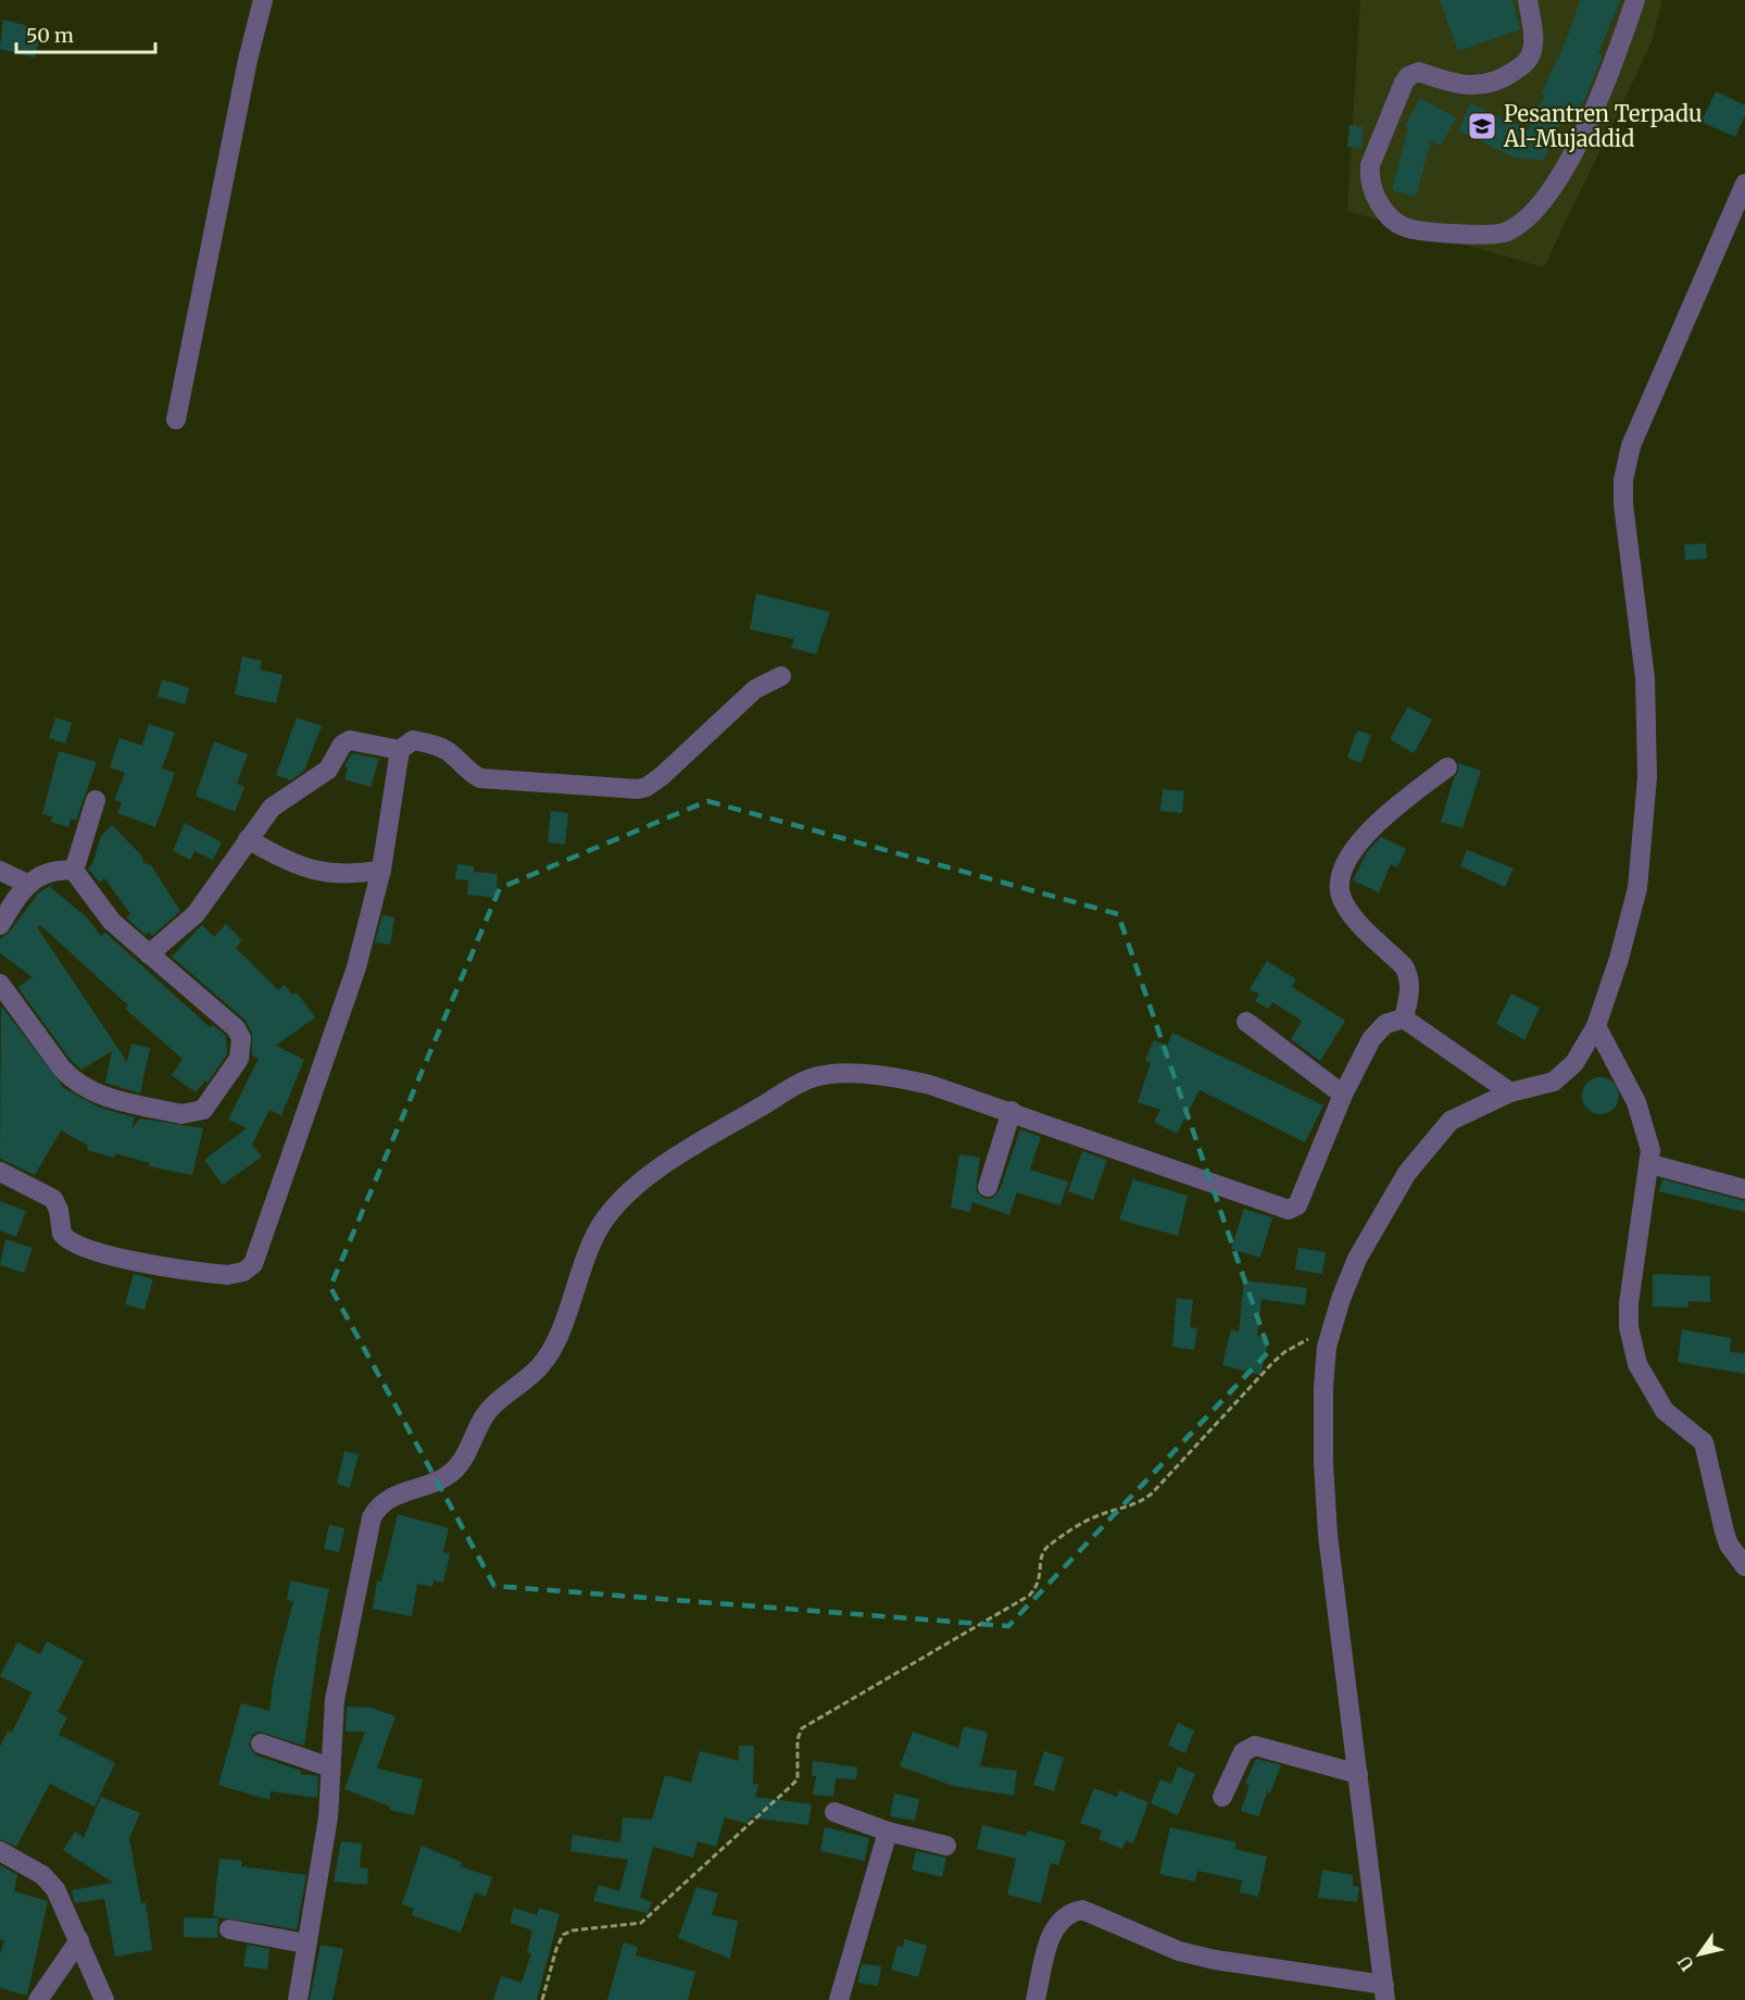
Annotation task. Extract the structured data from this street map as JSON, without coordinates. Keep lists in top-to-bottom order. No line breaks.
{"places":{"school or university":["Pesantren Terpadu Al-Mujaddid"]},"scale_bar":"50 m","north":"bottom left"}
